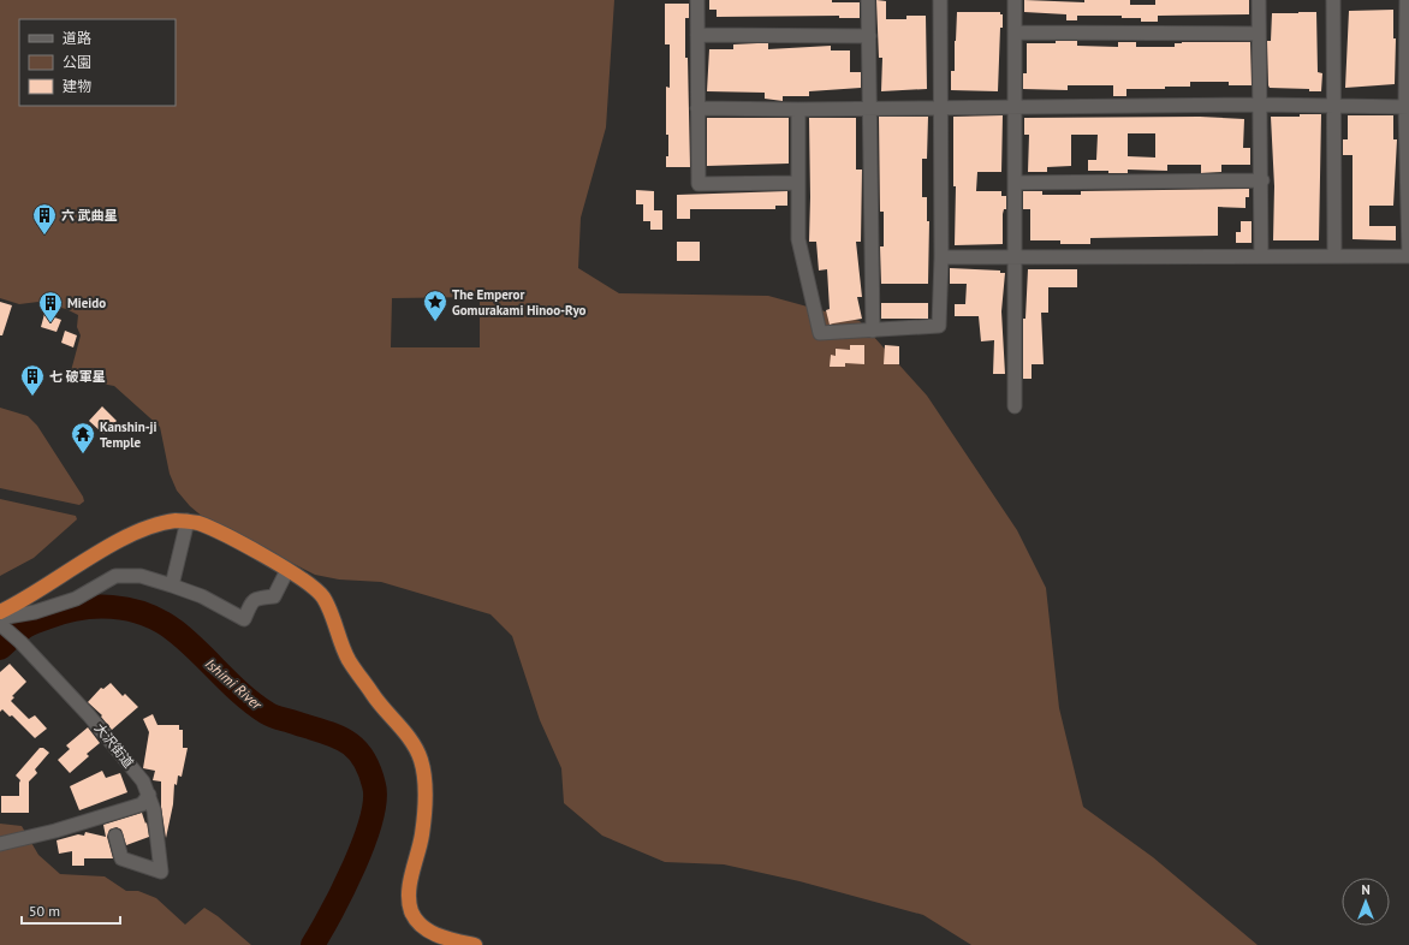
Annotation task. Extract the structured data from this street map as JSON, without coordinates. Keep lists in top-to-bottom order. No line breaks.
{"streets":{"street":["大沢街道"]},"water":["Ishimi River"],"places":{"building":["六 武曲星","Mieido","七 破軍星"],"place":["The Emperor Gomurakami Hinoo-Ryo"],"temple":["Kanshin-ji Temple"]},"legend":["道路","公園","建物"],"scale_bar":"50 m","north":"top"}
